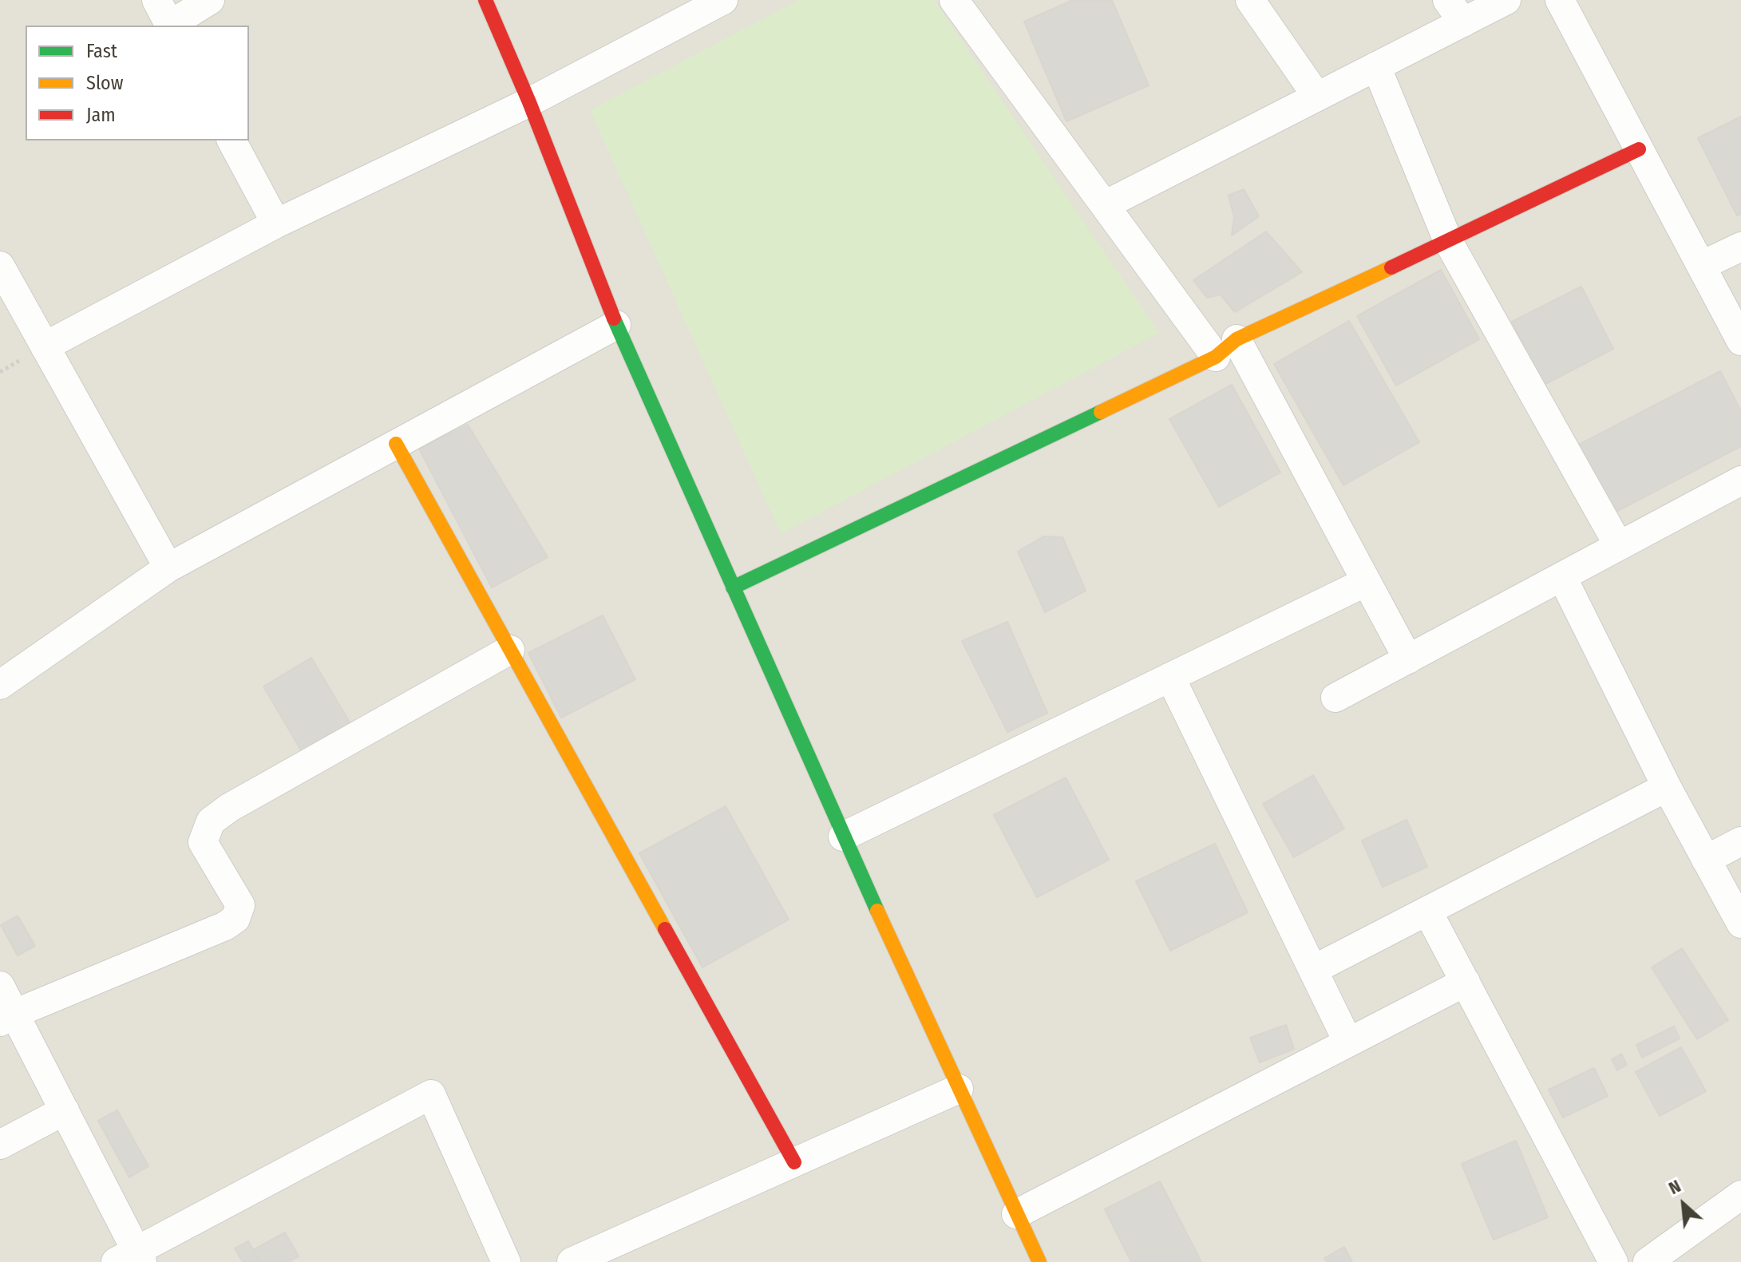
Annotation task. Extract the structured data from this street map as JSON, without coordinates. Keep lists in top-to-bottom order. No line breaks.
{"legend":["Fast","Slow","Jam"],"north":"top left"}
